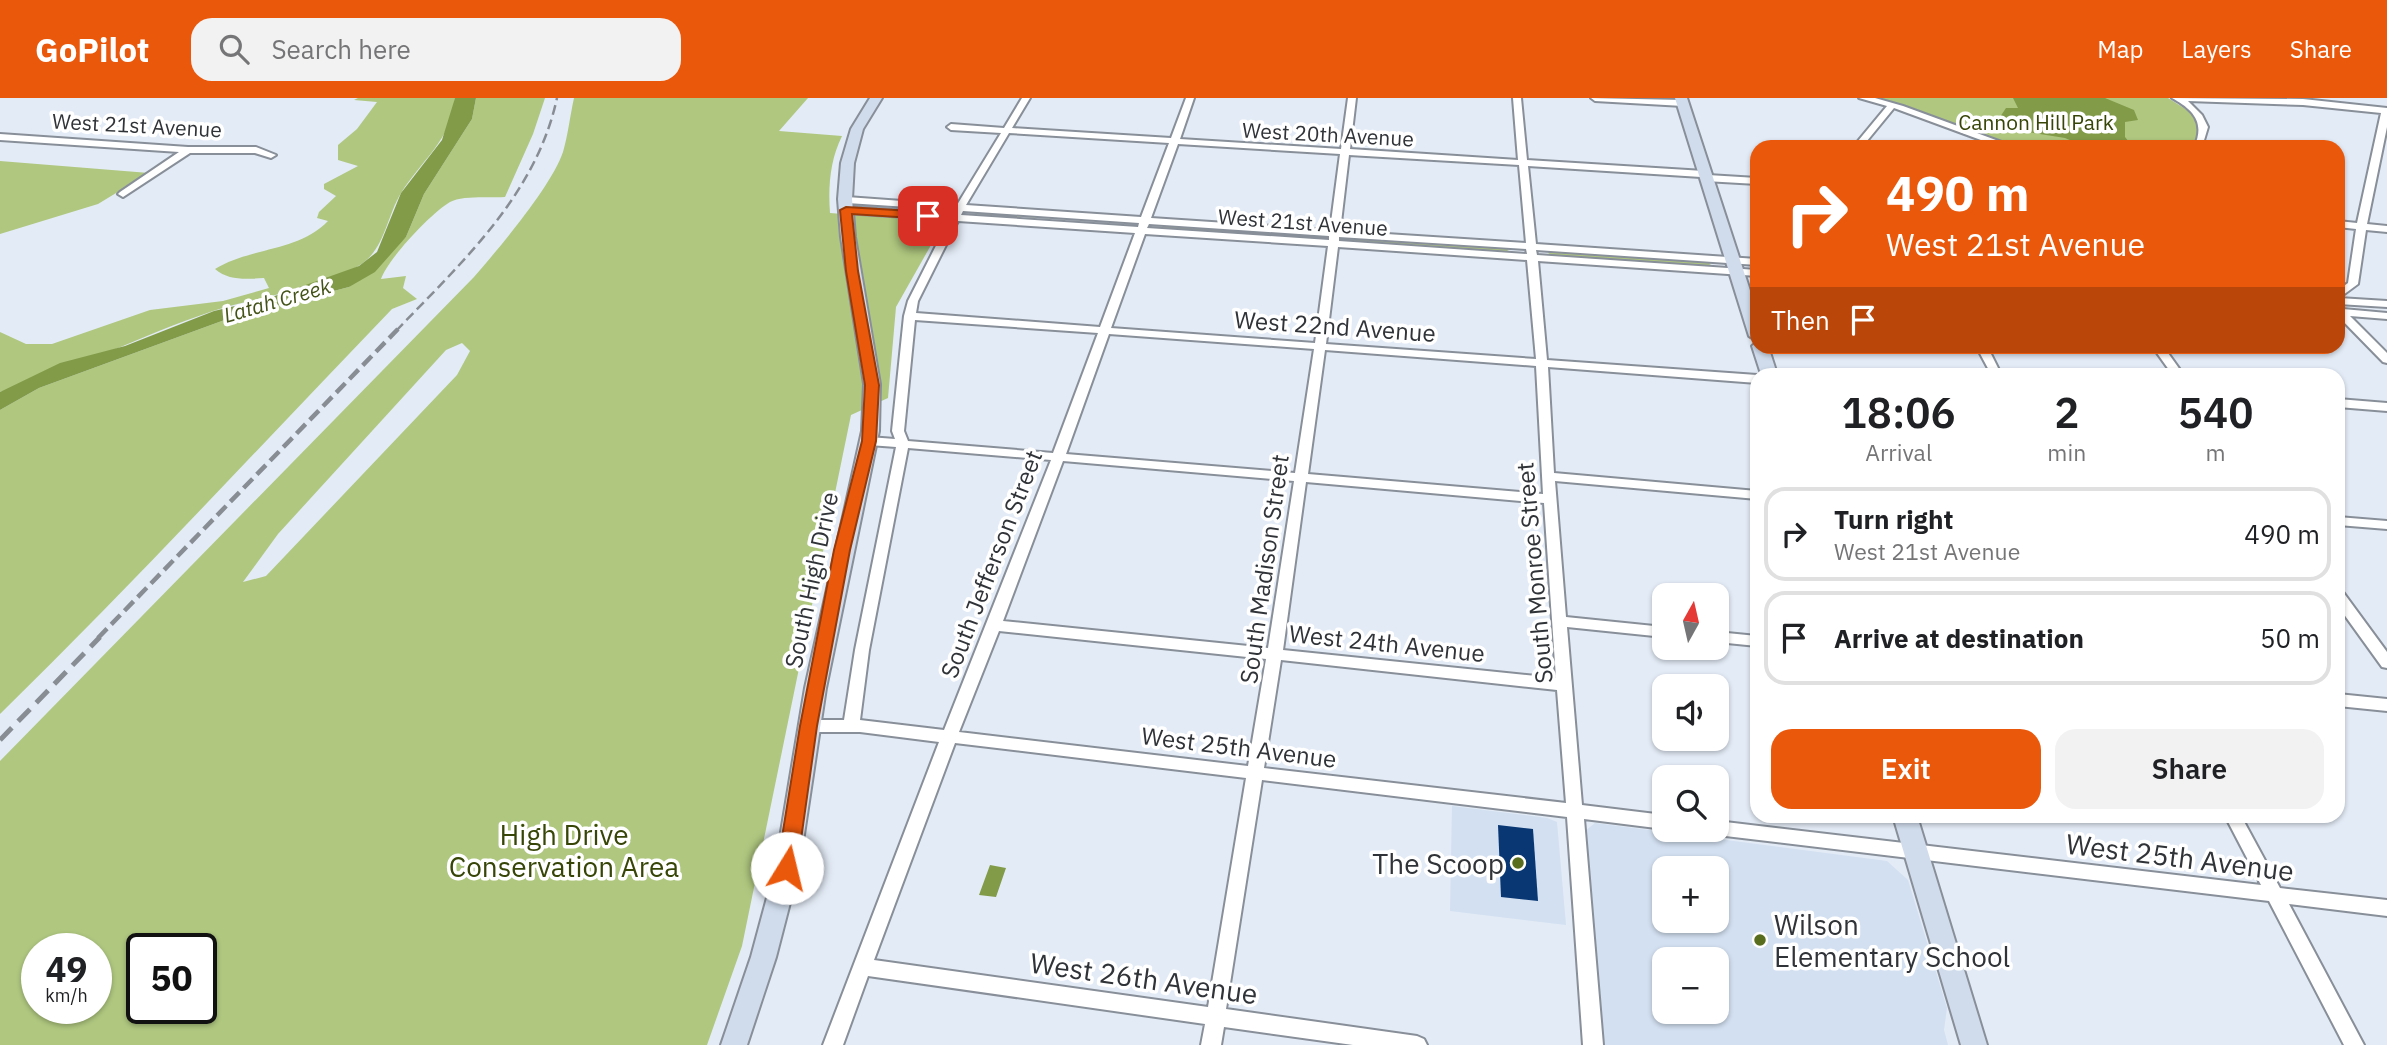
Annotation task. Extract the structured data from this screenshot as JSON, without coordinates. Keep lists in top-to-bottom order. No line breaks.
{"streets":{"main road":["South High Drive"],"street":["West 21st Avenue","West 20th Avenue","West 22nd Avenue","South Jefferson Street","South Madison Street","South Monroe Street","West 24th Avenue","West 25th Avenue","West 26th Avenue"]},"crossings":[["West 21st Avenue","South Jefferson Street"],["West 21st Avenue","South Madison Street"],["West 21st Avenue","South Monroe Street"],["West 21st Avenue","South High Drive"],["West 20th Avenue","South Jefferson Street"],["West 20th Avenue","South Madison Street"],["West 20th Avenue","South Monroe Street"],["West 22nd Avenue","South Jefferson Street"],["West 22nd Avenue","South Madison Street"],["West 22nd Avenue","South Monroe Street"],["South Jefferson Street","West 24th Avenue"],["South Jefferson Street","West 25th Avenue"],["South Jefferson Street","West 26th Avenue"],["South Madison Street","West 24th Avenue"],["South Madison Street","West 25th Avenue"],["South Madison Street","West 26th Avenue"],["South Monroe Street","West 24th Avenue"],["South Monroe Street","West 25th Avenue"],["South High Drive","West 25th Avenue"]],"water":["Latah Creek"],"parks":["Cannon Hill Park","High Drive Conservation Area"],"places":["The Scoop","Wilson Elementary School"],"north":"top","page":{"header":"GoPilot","search":"Search here","nav":["Map","Layers","Share"],"turn":["490 m","West 21st Avenue"],"then":"Then","eta":["18:06","Arrival","2","min","540","m"],"list":[{"name":"Turn right","note":"West 21st Avenue","value":"490 m"},{"name":"Arrive at destination","value":"50 m"}],"map_buttons":["+","−"],"buttons":["Exit","Share"],"speed":"49 km/h","limit":"50"}}
